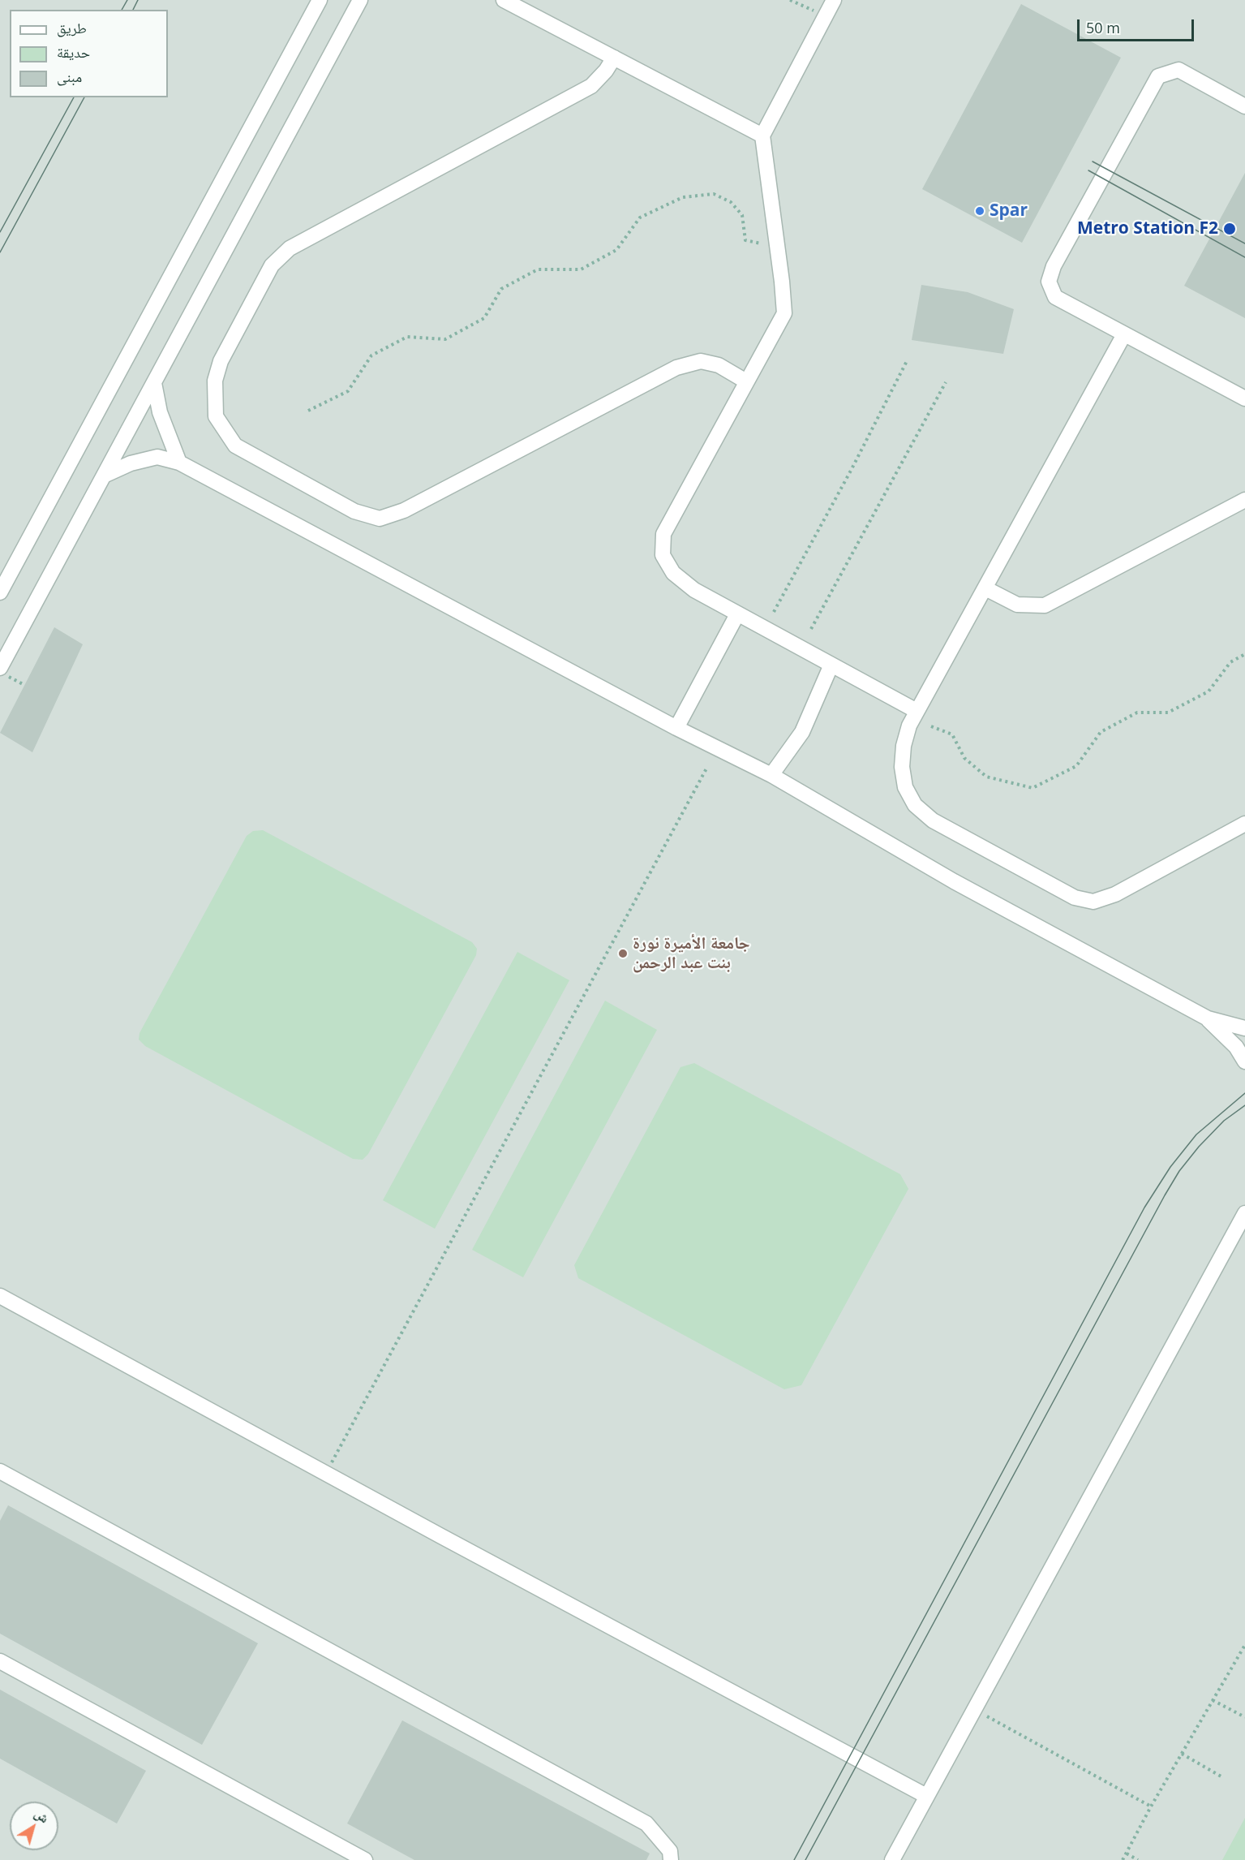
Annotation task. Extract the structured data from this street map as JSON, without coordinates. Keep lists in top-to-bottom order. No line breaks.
{"places":["Spar","Metro Station F2","جامعة الأميرة نورة بنت عبد الرحمن"],"legend":["طريق","حديقة","مبنى"],"scale_bar":"50 m","north":"top right"}
